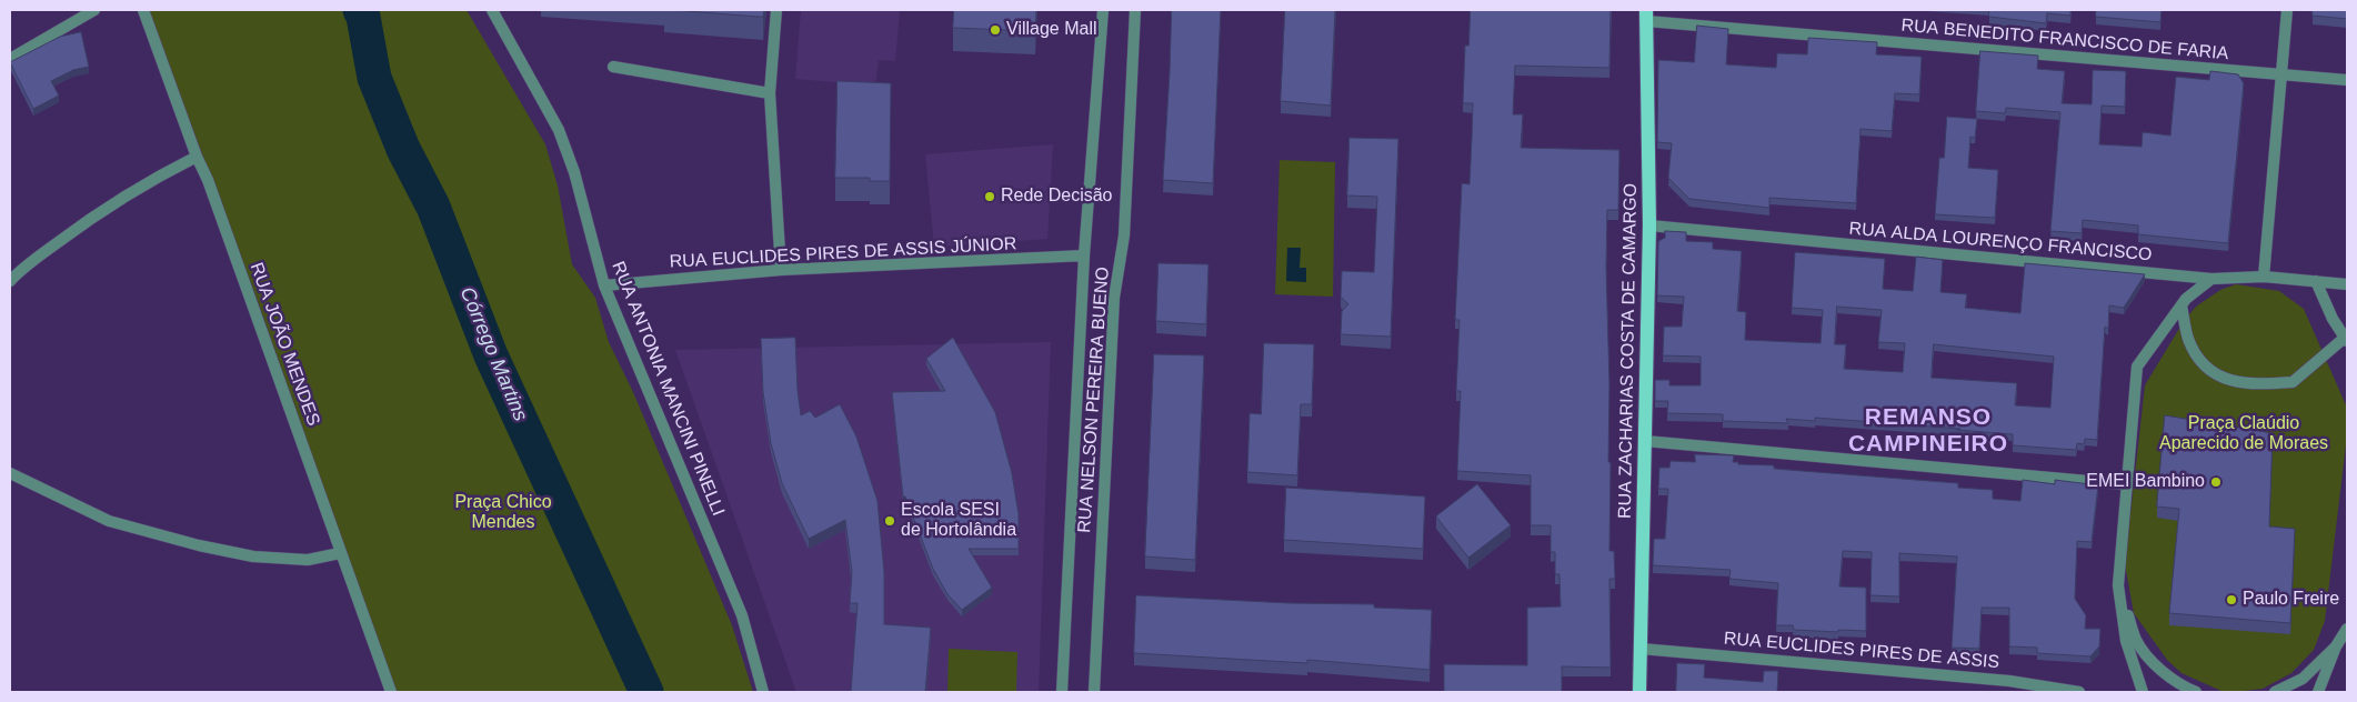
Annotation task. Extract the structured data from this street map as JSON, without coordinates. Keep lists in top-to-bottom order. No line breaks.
{"streets":{"main road":["RUA ZACHARIAS COSTA DE CAMARGO"],"street":["RUA BENEDITO FRANCISCO DE FARIA","RUA ALDA LOURENÇO FRANCISCO","RUA EUCLIDES PIRES DE ASSIS JÚNIOR","RUA JOÃO MENDES","RUA ANTONIA MANCINI PINELLI","RUA NELSON PEREIRA BUENO","RUA EUCLIDES PIRES DE ASSIS"]},"crossings":[["RUA BENEDITO FRANCISCO DE FARIA","RUA ZACHARIAS COSTA DE CAMARGO"],["RUA ALDA LOURENÇO FRANCISCO","RUA ZACHARIAS COSTA DE CAMARGO"],["RUA EUCLIDES PIRES DE ASSIS JÚNIOR","RUA ANTONIA MANCINI PINELLI"],["RUA EUCLIDES PIRES DE ASSIS JÚNIOR","RUA NELSON PEREIRA BUENO"],["RUA ZACHARIAS COSTA DE CAMARGO","RUA EUCLIDES PIRES DE ASSIS"]],"districts":["REMANSO CAMPINEIRO"],"water":["Córrego Martins"],"parks":["Praça Claúdio Aparecido de Moraes","Praça Chico Mendes"],"places":["Village Mall","Rede Decisão","EMEI Bambino","Escola SESI de Hortolândia","Paulo Freire"]}
